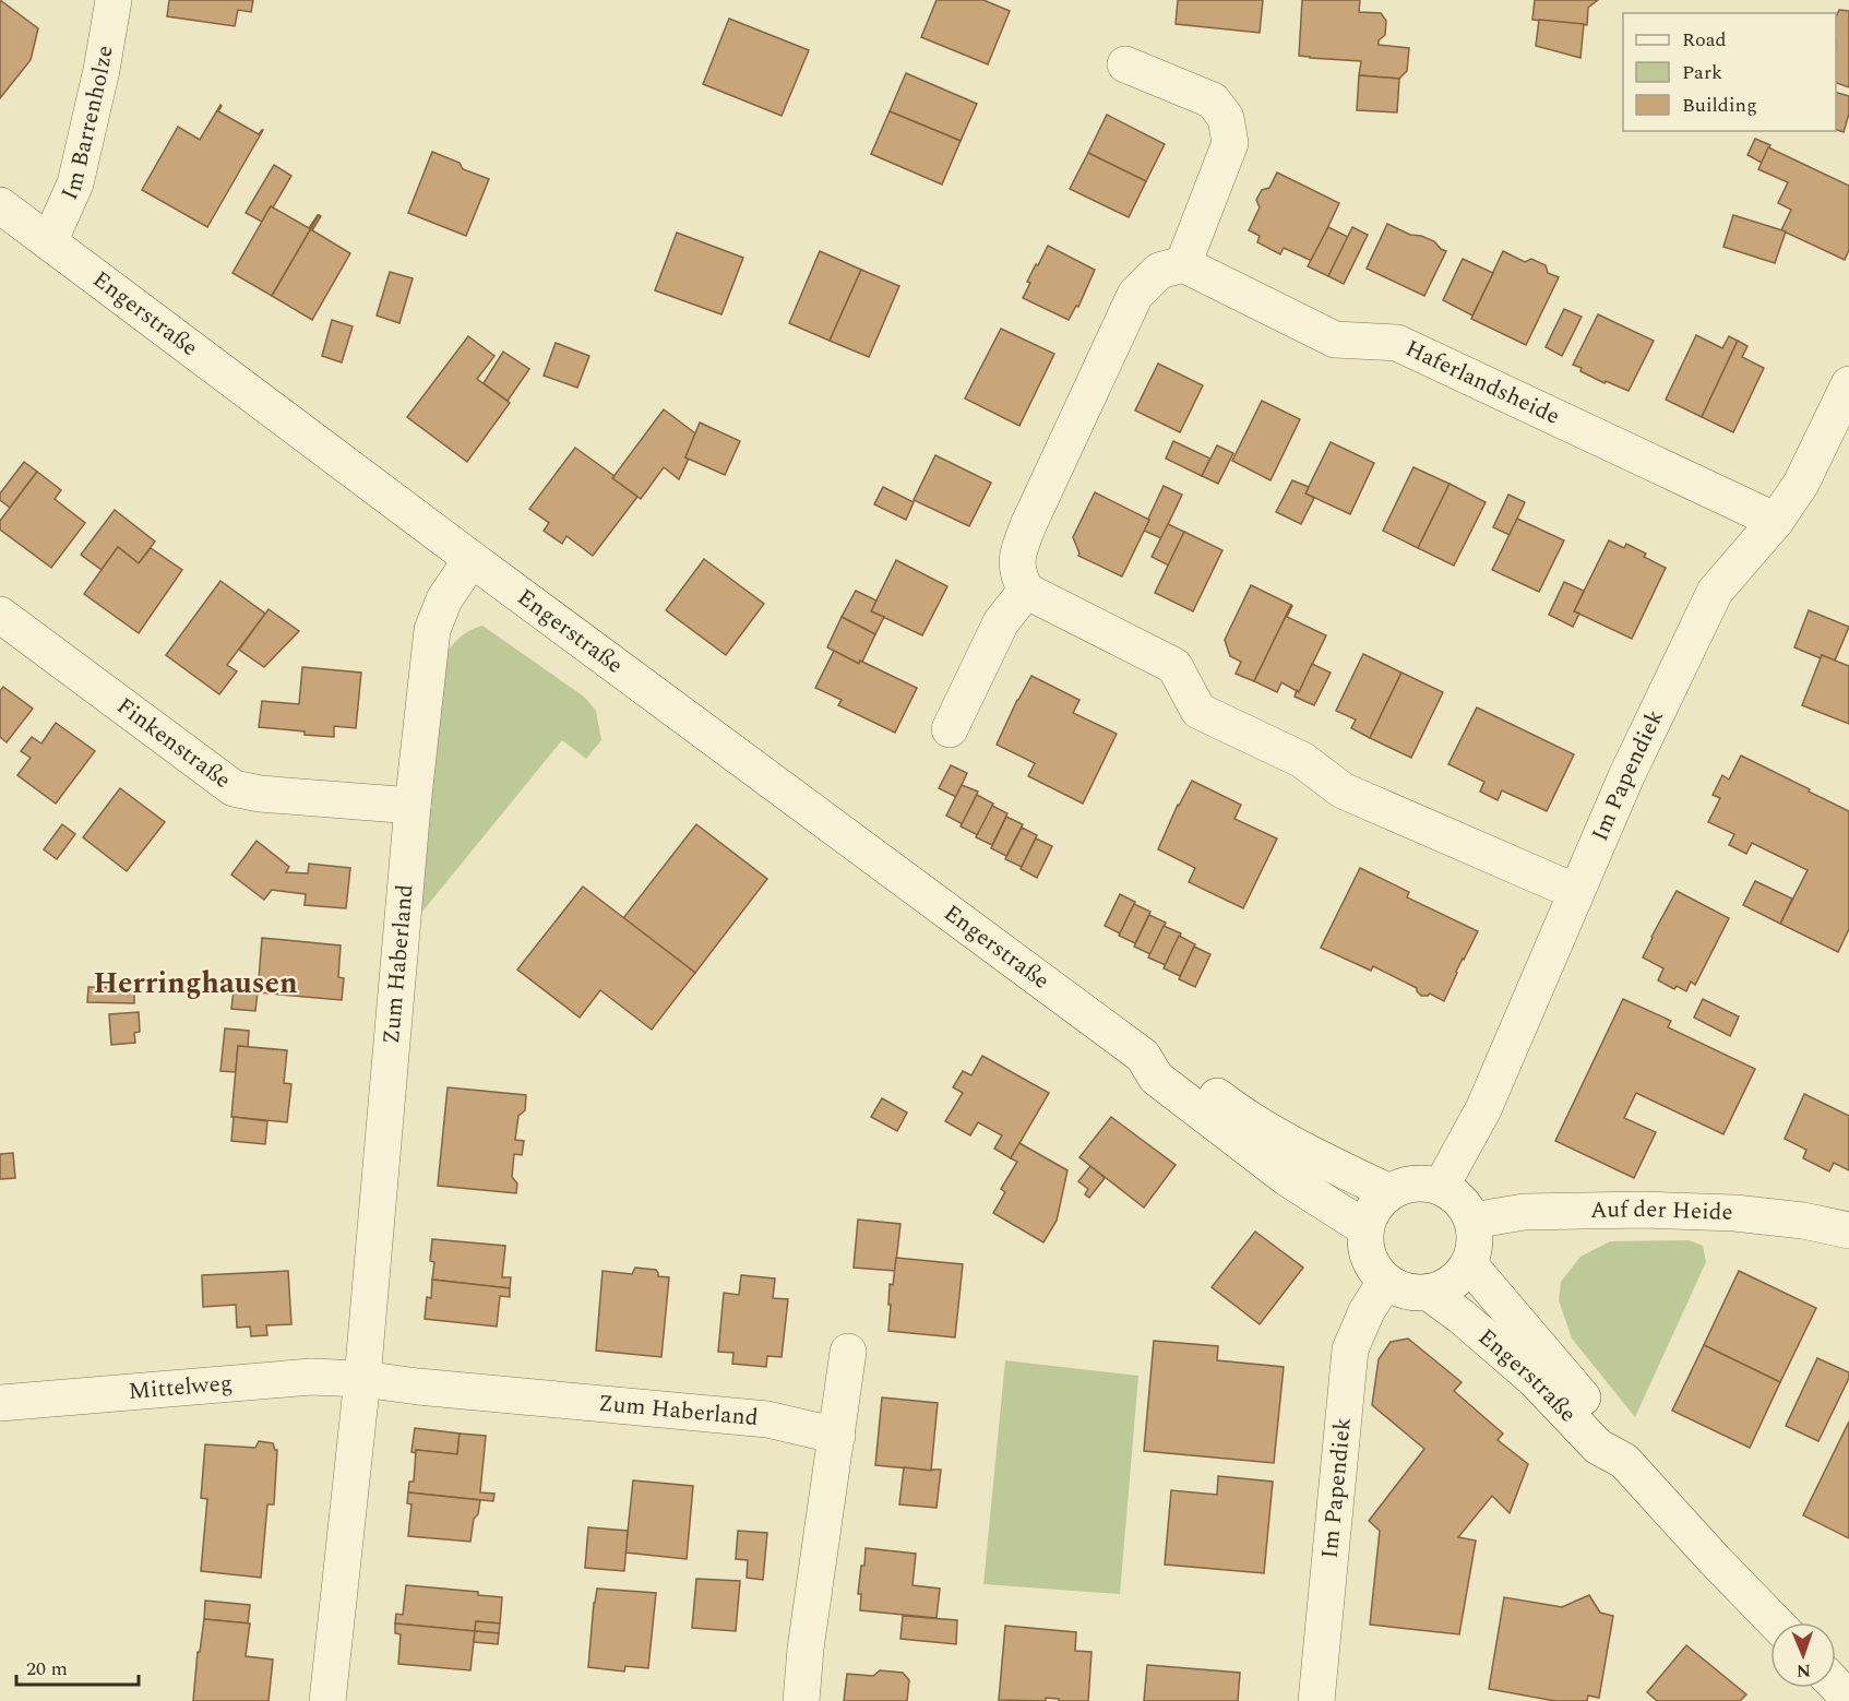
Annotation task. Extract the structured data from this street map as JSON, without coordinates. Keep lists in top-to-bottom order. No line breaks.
{"streets":{"street":["Im Barrenholze","Engerstraße","Haferlandsheide","Finkenstraße","Im Papendiek","Zum Haberland","Auf der Heide","Mittelweg"]},"crossings":[["Im Barrenholze","Engerstraße"],["Engerstraße","Im Papendiek"],["Engerstraße","Zum Haberland"],["Engerstraße","Auf der Heide"],["Haferlandsheide","Im Papendiek"],["Finkenstraße","Zum Haberland"],["Im Papendiek","Auf der Heide"],["Zum Haberland","Mittelweg"]],"districts":["Herringhausen"],"legend":["Road","Park","Building"],"scale_bar":"20 m","north":"bottom"}
